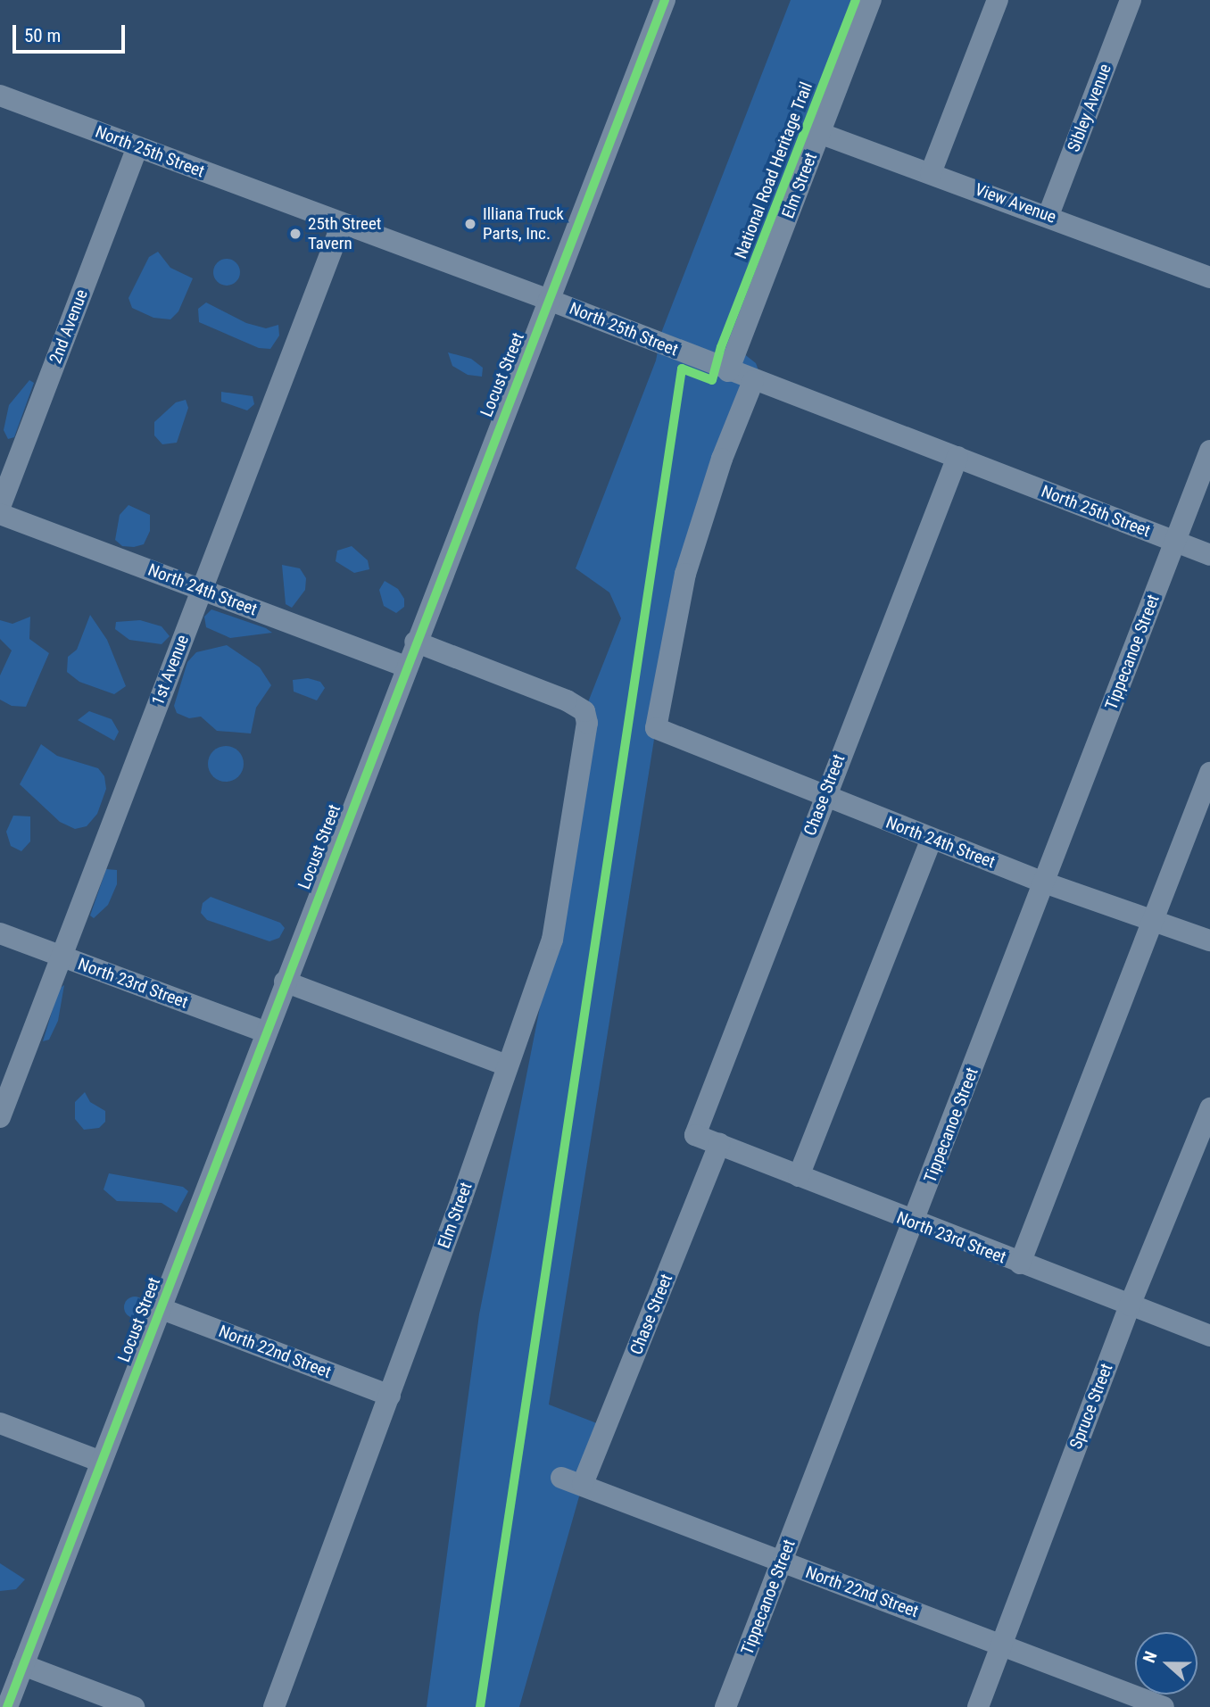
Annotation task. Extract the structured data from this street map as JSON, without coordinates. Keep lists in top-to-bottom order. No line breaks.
{"streets":{"street":["Sibley Avenue","North 25th Street","Elm Street","View Avenue","2nd Avenue","Locust Street","North 24th Street","Tippecanoe Street","1st Avenue","Chase Street","North 23rd Street","North 22nd Street","Spruce Street"],"cycle path":["National Road Heritage Trail"]},"crossings":[["Sibley Avenue","View Avenue"],["North 25th Street","Elm Street"],["North 25th Street","2nd Avenue"],["North 25th Street","Locust Street"],["North 25th Street","North 24th Street"],["North 25th Street","Tippecanoe Street"],["North 25th Street","1st Avenue"],["North 25th Street","Chase Street"],["Elm Street","View Avenue"],["Elm Street","Locust Street"],["Elm Street","North 22nd Street"],["Locust Street","North 24th Street"],["Locust Street","North 23rd Street"],["Locust Street","North 22nd Street"],["North 24th Street","Tippecanoe Street"],["North 24th Street","1st Avenue"],["North 24th Street","Chase Street"],["Tippecanoe Street","North 23rd Street"],["Tippecanoe Street","North 22nd Street"],["1st Avenue","North 23rd Street"],["Chase Street","North 23rd Street"],["Chase Street","North 22nd Street"],["North 23rd Street","Spruce Street"],["North 22nd Street","Spruce Street"]],"places":["Illiana Truck Parts, Inc.","25th Street Tavern"],"scale_bar":"50 m","north":"left"}
